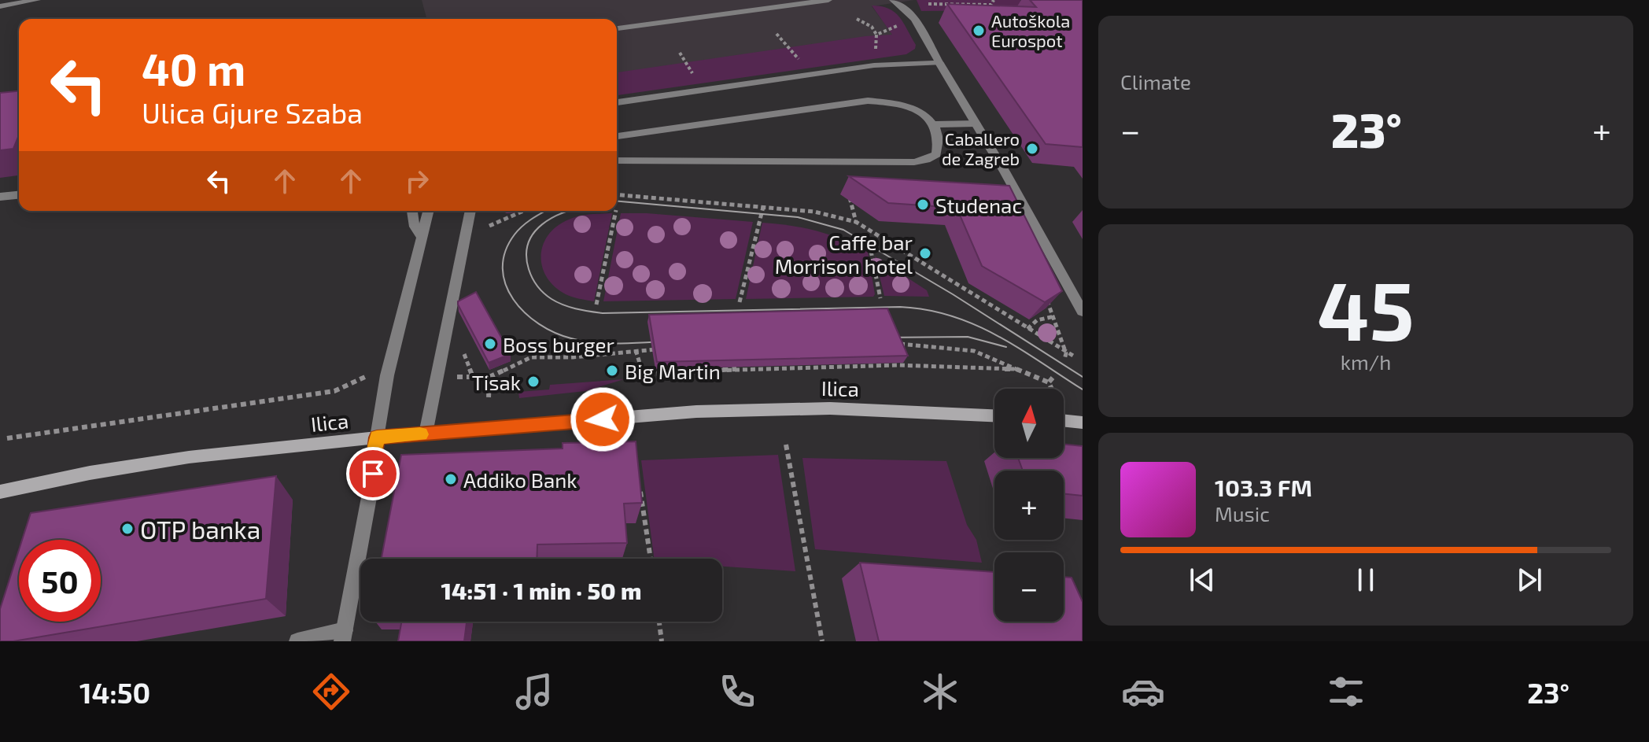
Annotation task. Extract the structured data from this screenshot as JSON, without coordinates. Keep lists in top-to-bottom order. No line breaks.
{"streets":{"main road":["Ilica"]},"places":["Autoškola Eurospot","Caballero de Zagreb","Studenac","Caffe bar Morrison hotel","Boss burger","Big Martin","Tisak","Addiko Bank","OTP banka"],"north":"top","page":{"tile":["Climate",["45","km/h"]],"turn":["40 m","Ulica Gjure Szaba"],"heat":["−","23°","+"],"map_buttons":["+","−"],"song":["103.3 FM","Music"],"limit":"50","trip":"14:51 · 1 min · 50 m","tabs":["14:50","23°"]}}
